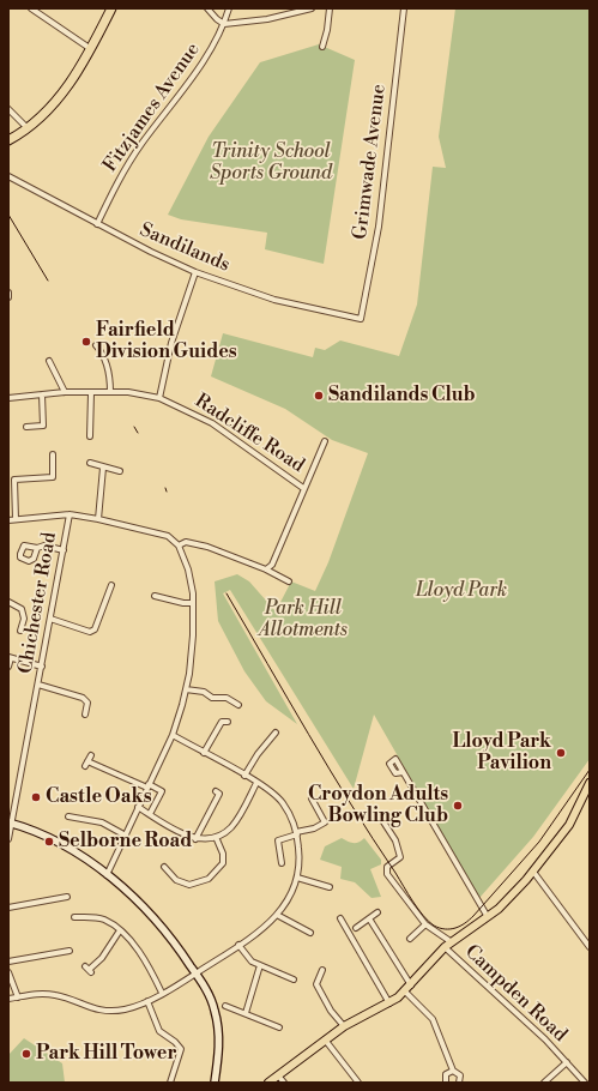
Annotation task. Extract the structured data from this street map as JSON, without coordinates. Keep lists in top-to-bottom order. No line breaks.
{"streets":{"street":["Fitzjames Avenue","Grimwade Avenue","Sandilands","Radcliffe Road","Chichester Road","Campden Road"]},"crossings":[["Fitzjames Avenue","Sandilands"],["Grimwade Avenue","Sandilands"]],"parks":["Trinity School Sports Ground","Lloyd Park","Park Hill Allotments"],"places":["Fairfield Division Guides","Sandilands Club","Lloyd Park Pavilion","Castle Oaks","Croydon Adults Bowling Club","Selborne Road","Park Hill Tower"]}
